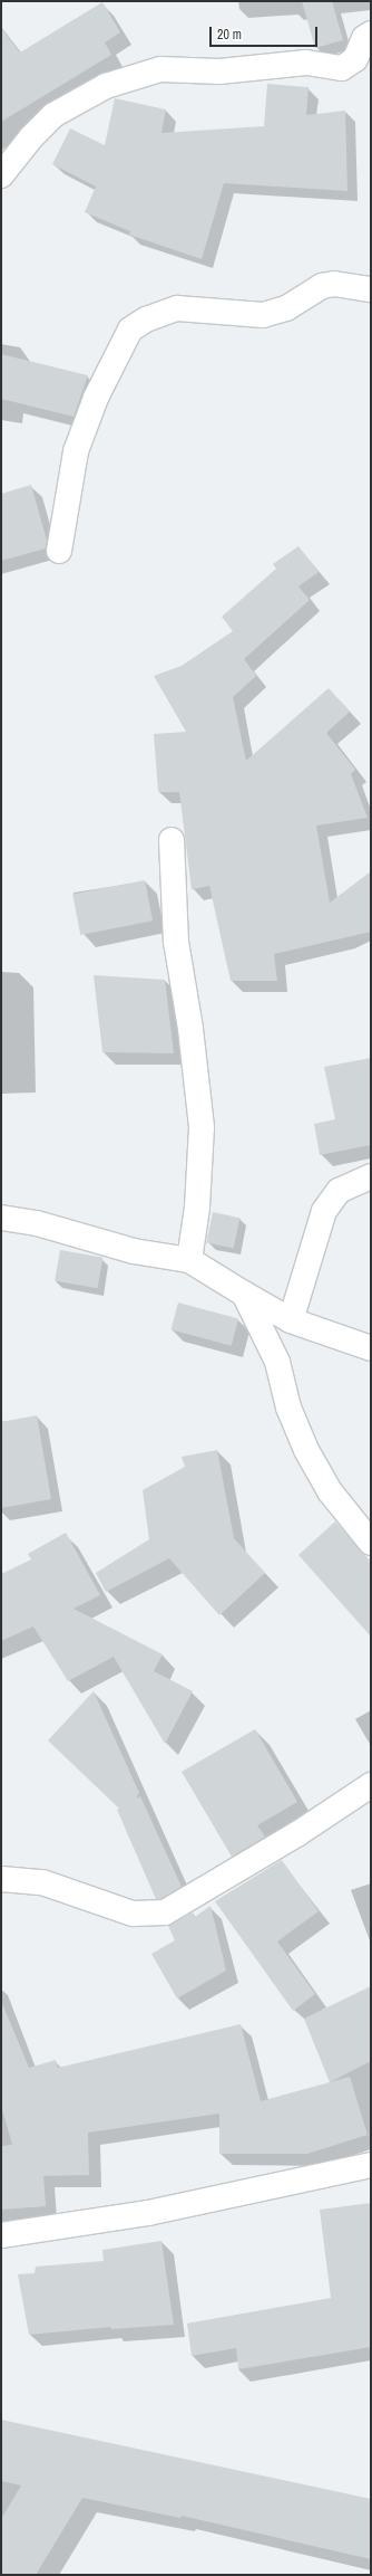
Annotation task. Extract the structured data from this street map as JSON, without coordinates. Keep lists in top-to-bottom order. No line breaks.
{"scale_bar":"20 m"}
